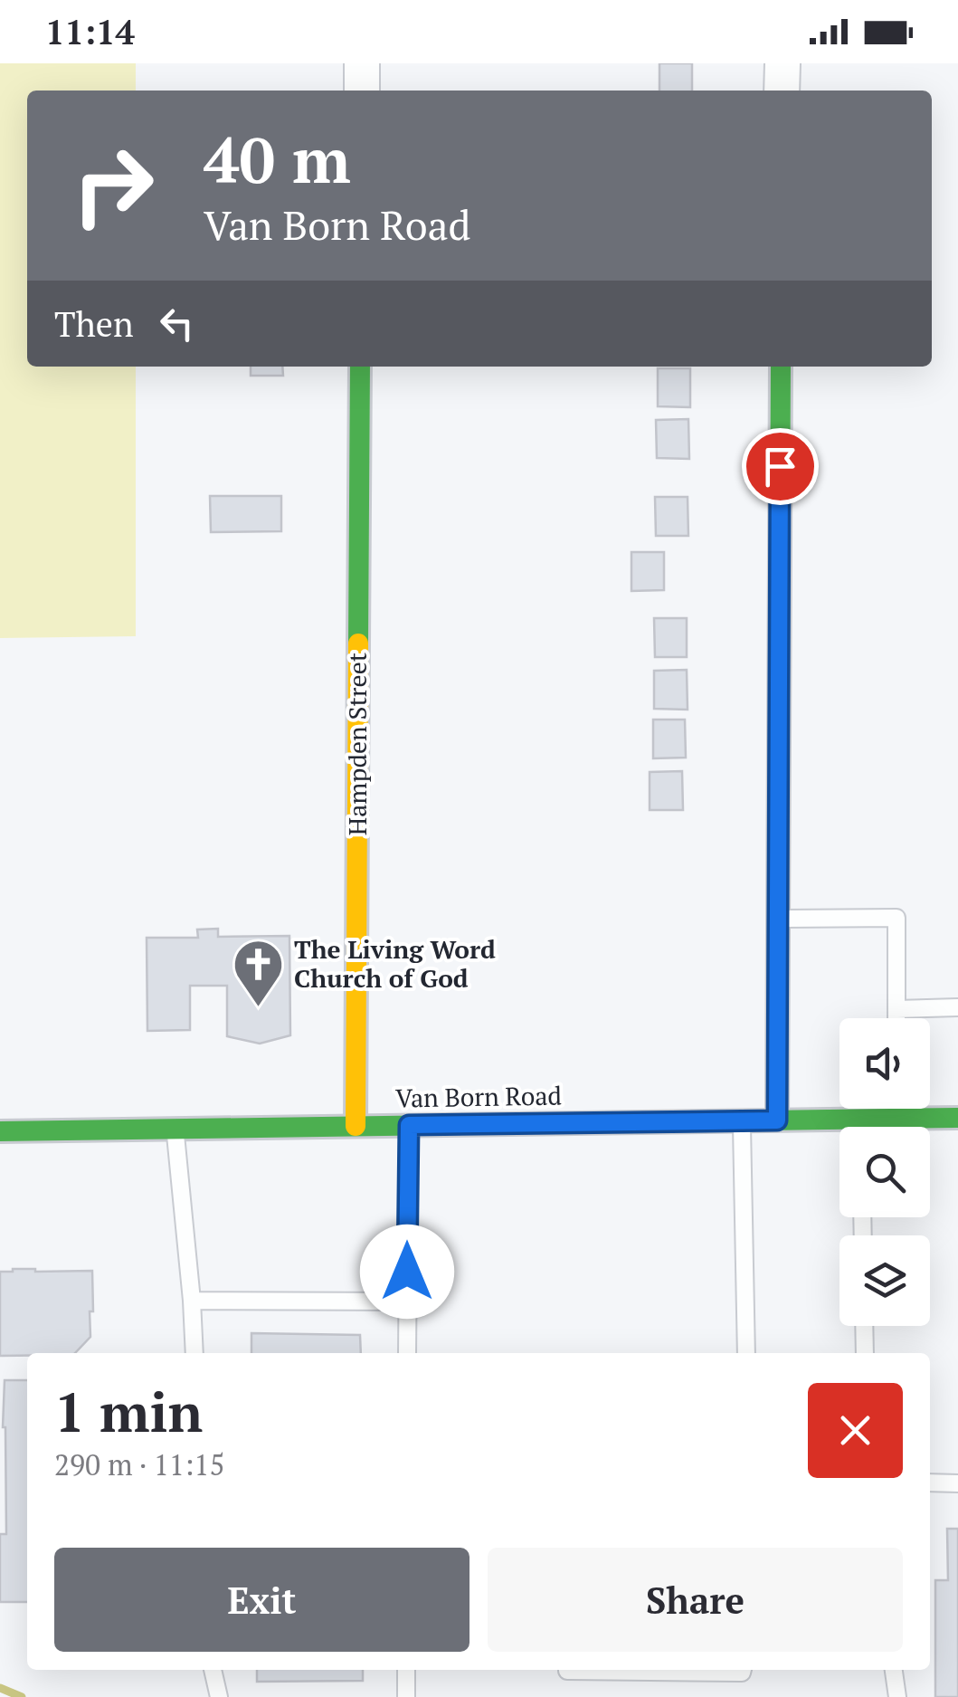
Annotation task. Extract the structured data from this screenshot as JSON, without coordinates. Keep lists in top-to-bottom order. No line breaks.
{"streets":{"street":["Hampden Street","Van Born Road"]},"crossings":[["Hampden Street","Van Born Road"]],"places":{"church":["The Living Word Church of God"]},"page":{"status":"11:14","turn":["40 m","Van Born Road"],"then":"Then","heading":["1 min","290 m · 11:15"],"buttons":["Exit","Share"]}}
